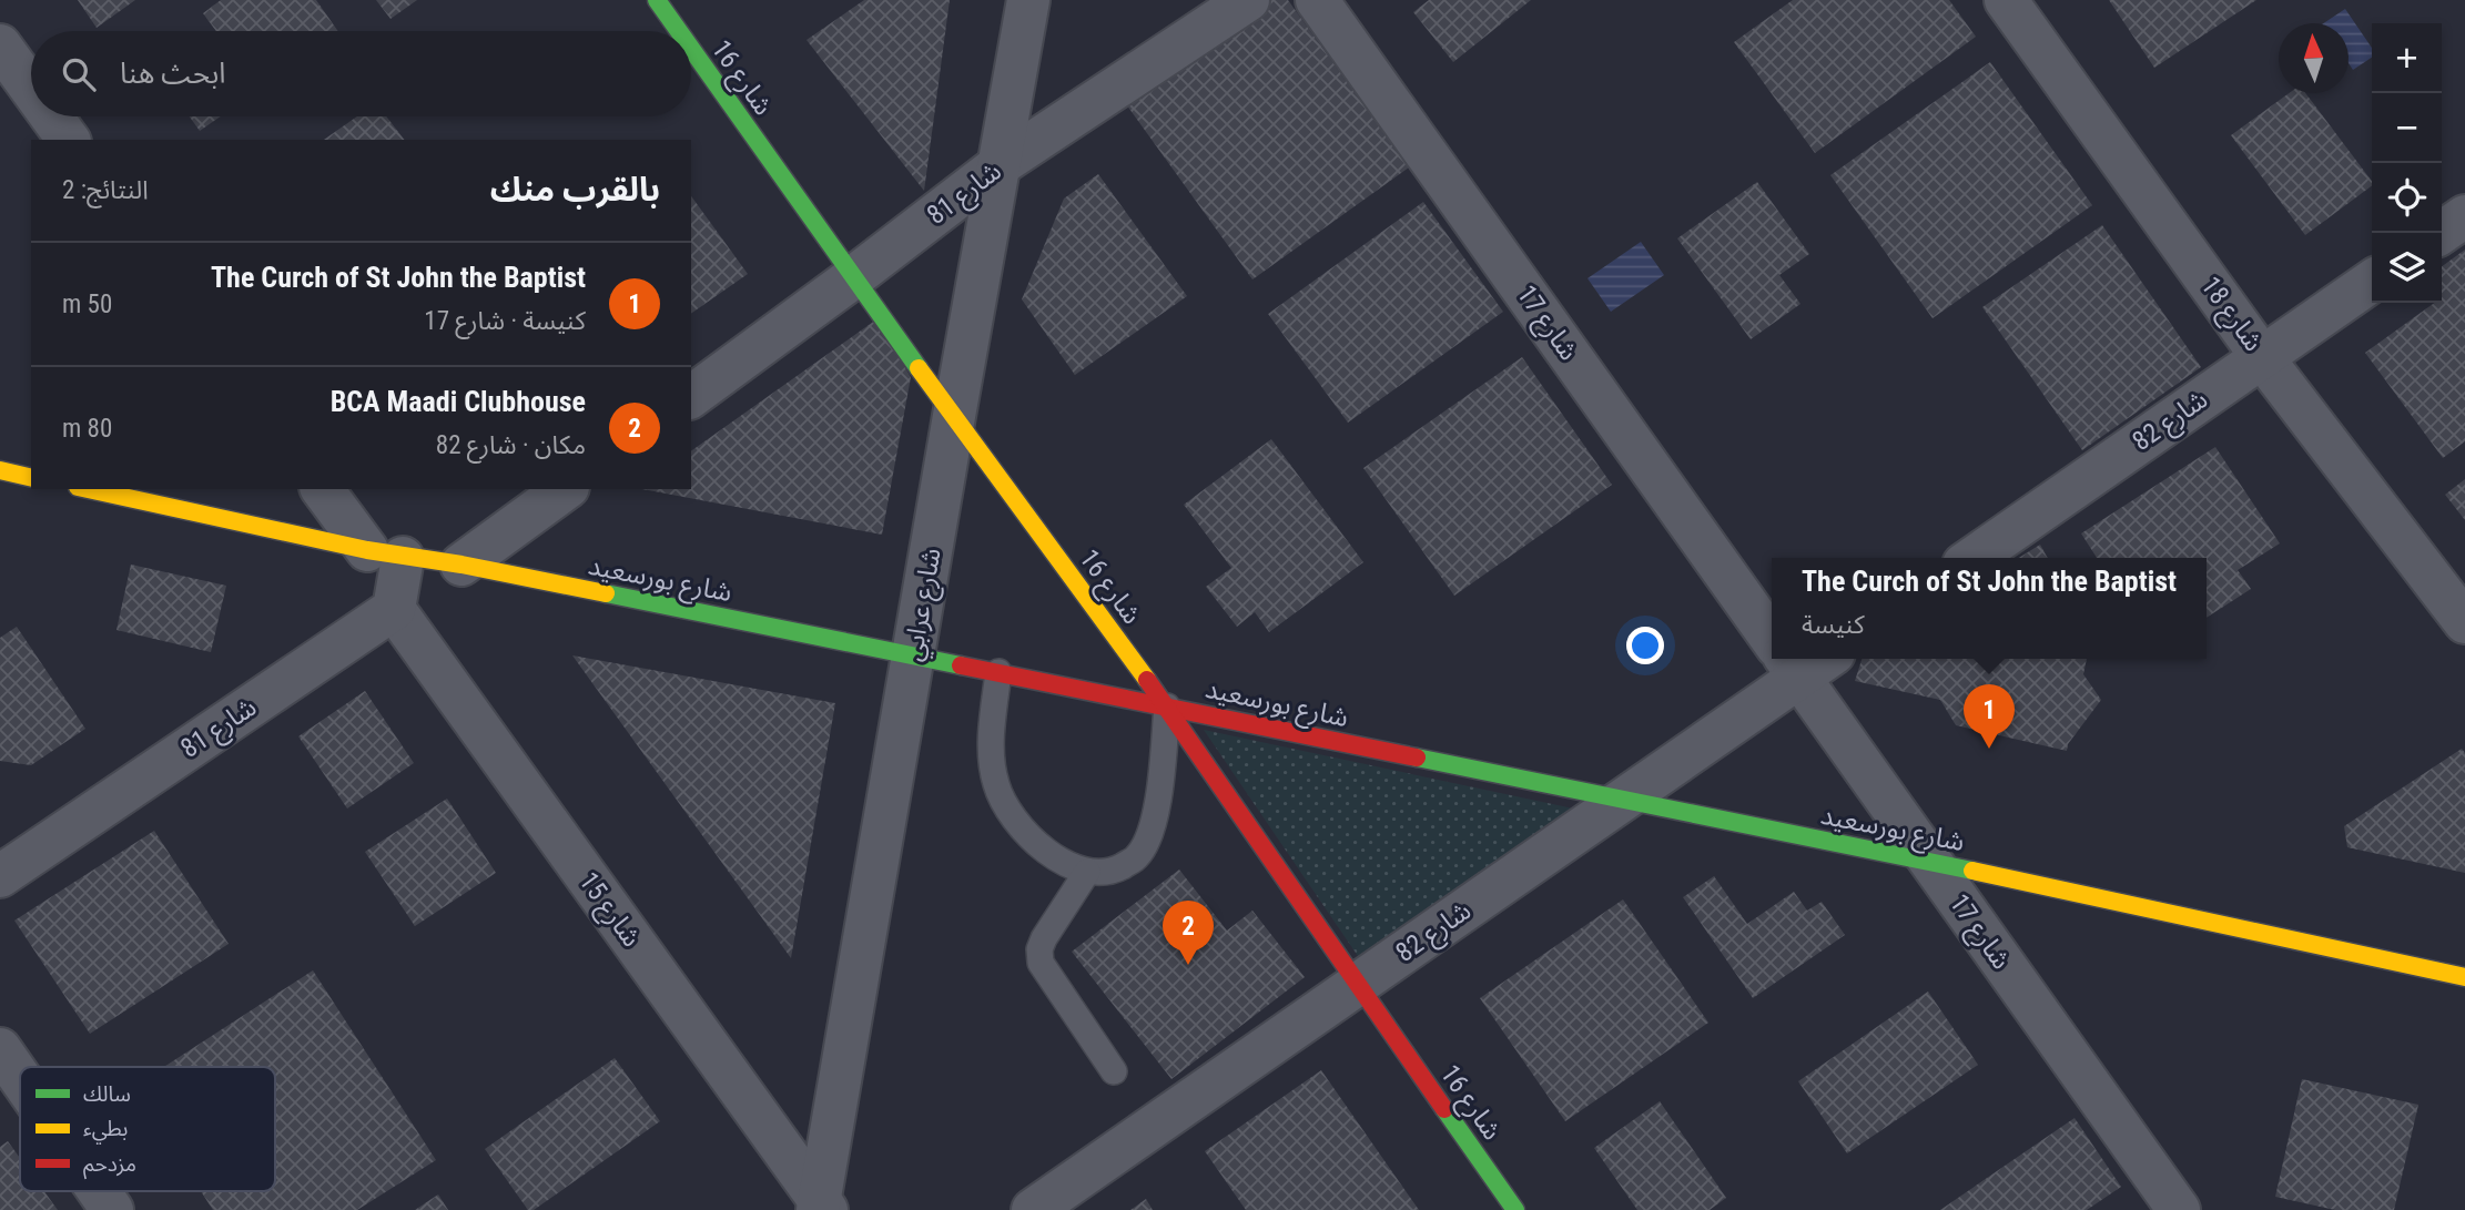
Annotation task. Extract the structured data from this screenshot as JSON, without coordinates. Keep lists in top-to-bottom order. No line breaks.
{"streets":{"main road":["شارع 16","شارع بورسعيد"],"street":["شارع 81","شارع 18","شارع 17","شارع 82","شارع عرابي","شارع 15"]},"crossings":[["شارع 16","شارع 81"],["شارع 16","شارع 82"],["شارع 16","شارع بورسعيد"],["شارع 16","شارع عرابي"],["شارع 81","شارع عرابي"],["شارع 81","شارع 15"],["شارع 18","شارع 82"],["شارع 17","شارع 82"],["شارع 17","شارع بورسعيد"],["شارع 82","شارع بورسعيد"],["شارع بورسعيد","شارع عرابي"],["شارع عرابي","شارع 15"]],"legend":["سالك","بطيء","مزدحم"],"north":"top","page":{"map_buttons":["+","−"],"search":"ابحث هنا","heading":["بالقرب منك","النتائج: 2"],"list":[{"mark":"1","name":"The Curch of St John the Baptist","note":"كنيسة · شارع 17","value":"50 m"},{"mark":"2","name":"BCA Maadi Clubhouse","note":"مكان · شارع 82","value":"80 m"}],"popup":["The Curch of St John the Baptist","كنيسة"],"pins":["1","2"]}}
